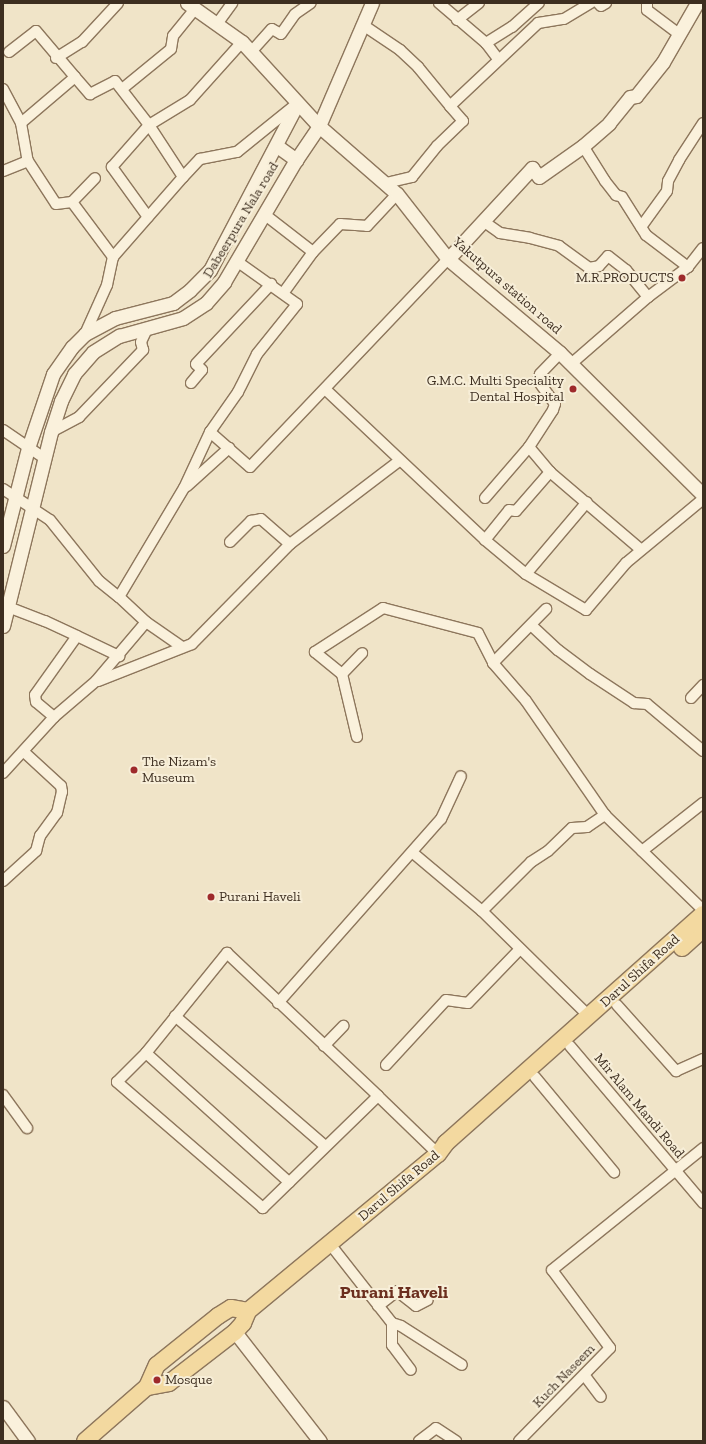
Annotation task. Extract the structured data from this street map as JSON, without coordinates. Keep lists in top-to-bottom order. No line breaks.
{"streets":{"main road":["Darul Shifa Road"],"street":["Dabeerpura Nala road","Yakutpura station road","Mir Alam Mandi Road","Kuch Naseem"]},"crossings":[["Dabeerpura Nala road","Yakutpura station road"],["Mir Alam Mandi Road","Kuch Naseem"]],"districts":["Purani Haveli"],"places":["M.R.PRODUCTS","G.M.C. Multi Speciality Dental Hospital","The Nizam's Museum","Purani Haveli","Mosque"]}
